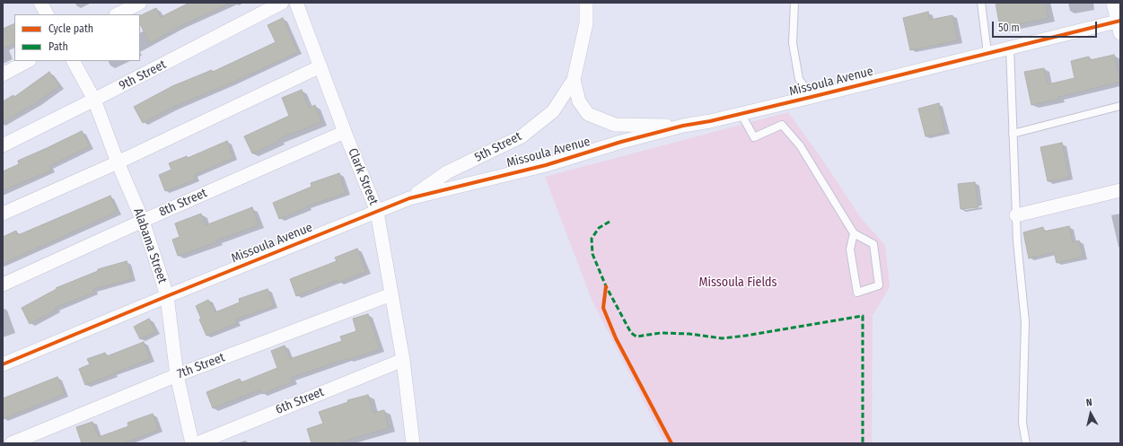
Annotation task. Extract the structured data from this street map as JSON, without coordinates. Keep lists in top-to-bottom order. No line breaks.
{"streets":{"street":["9th Street","Missoula Avenue","5th Street","Clark Street","8th Street","Alabama Street","7th Street","6th Street"]},"crossings":[["9th Street","Alabama Street"],["Missoula Avenue","5th Street"],["Missoula Avenue","Clark Street"],["Missoula Avenue","Alabama Street"],["Clark Street","8th Street"],["Clark Street","7th Street"],["Clark Street","6th Street"],["8th Street","Alabama Street"],["Alabama Street","7th Street"]],"parks":["Missoula Fields"],"legend":["Cycle path","Path"],"scale_bar":"50 m","north":"top"}
